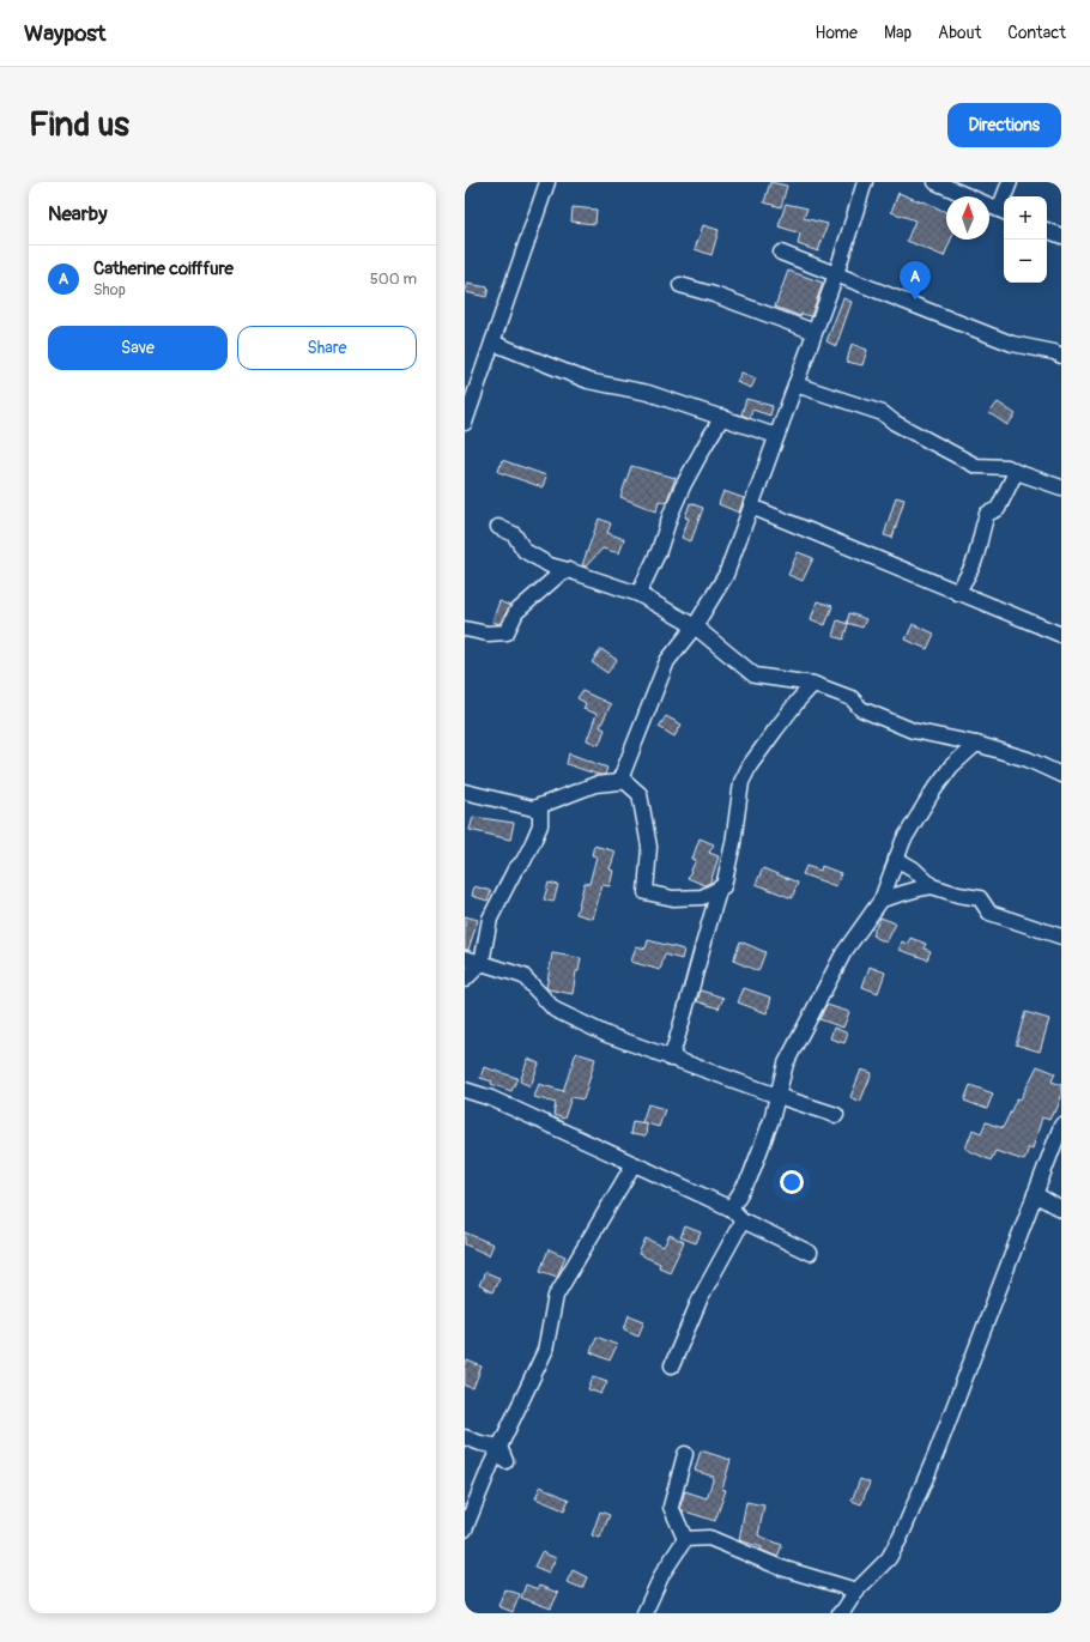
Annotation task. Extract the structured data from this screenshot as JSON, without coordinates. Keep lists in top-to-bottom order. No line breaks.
{"north":"top","page":{"header":"Waypost","nav":["Home","Map","About","Contact"],"buttons":["Directions",["Save","Share"]],"title":"Find us","heading":"Nearby","map_buttons":["+","−"],"list":[{"mark":"A","name":"Catherine coifffure","note":"Shop","value":"500 m"}],"pins":"A"}}
